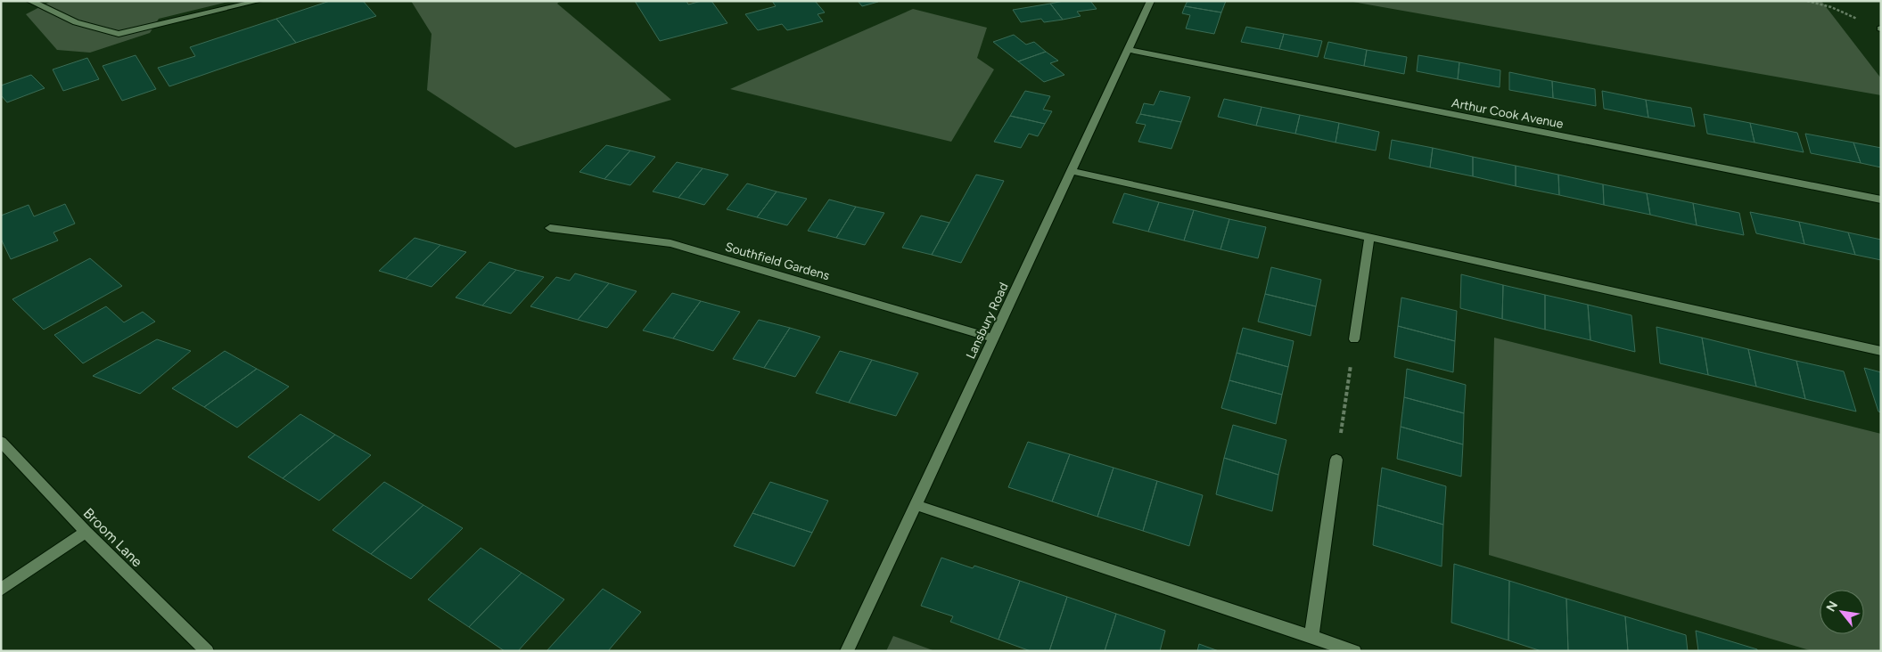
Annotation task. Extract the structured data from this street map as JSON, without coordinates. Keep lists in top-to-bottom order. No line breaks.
{"streets":{"street":["Arthur Cook Avenue","Southfield Gardens","Lansbury Road","Broom Lane"]},"crossings":[["Arthur Cook Avenue","Lansbury Road"],["Southfield Gardens","Lansbury Road"]],"north":"top left"}
